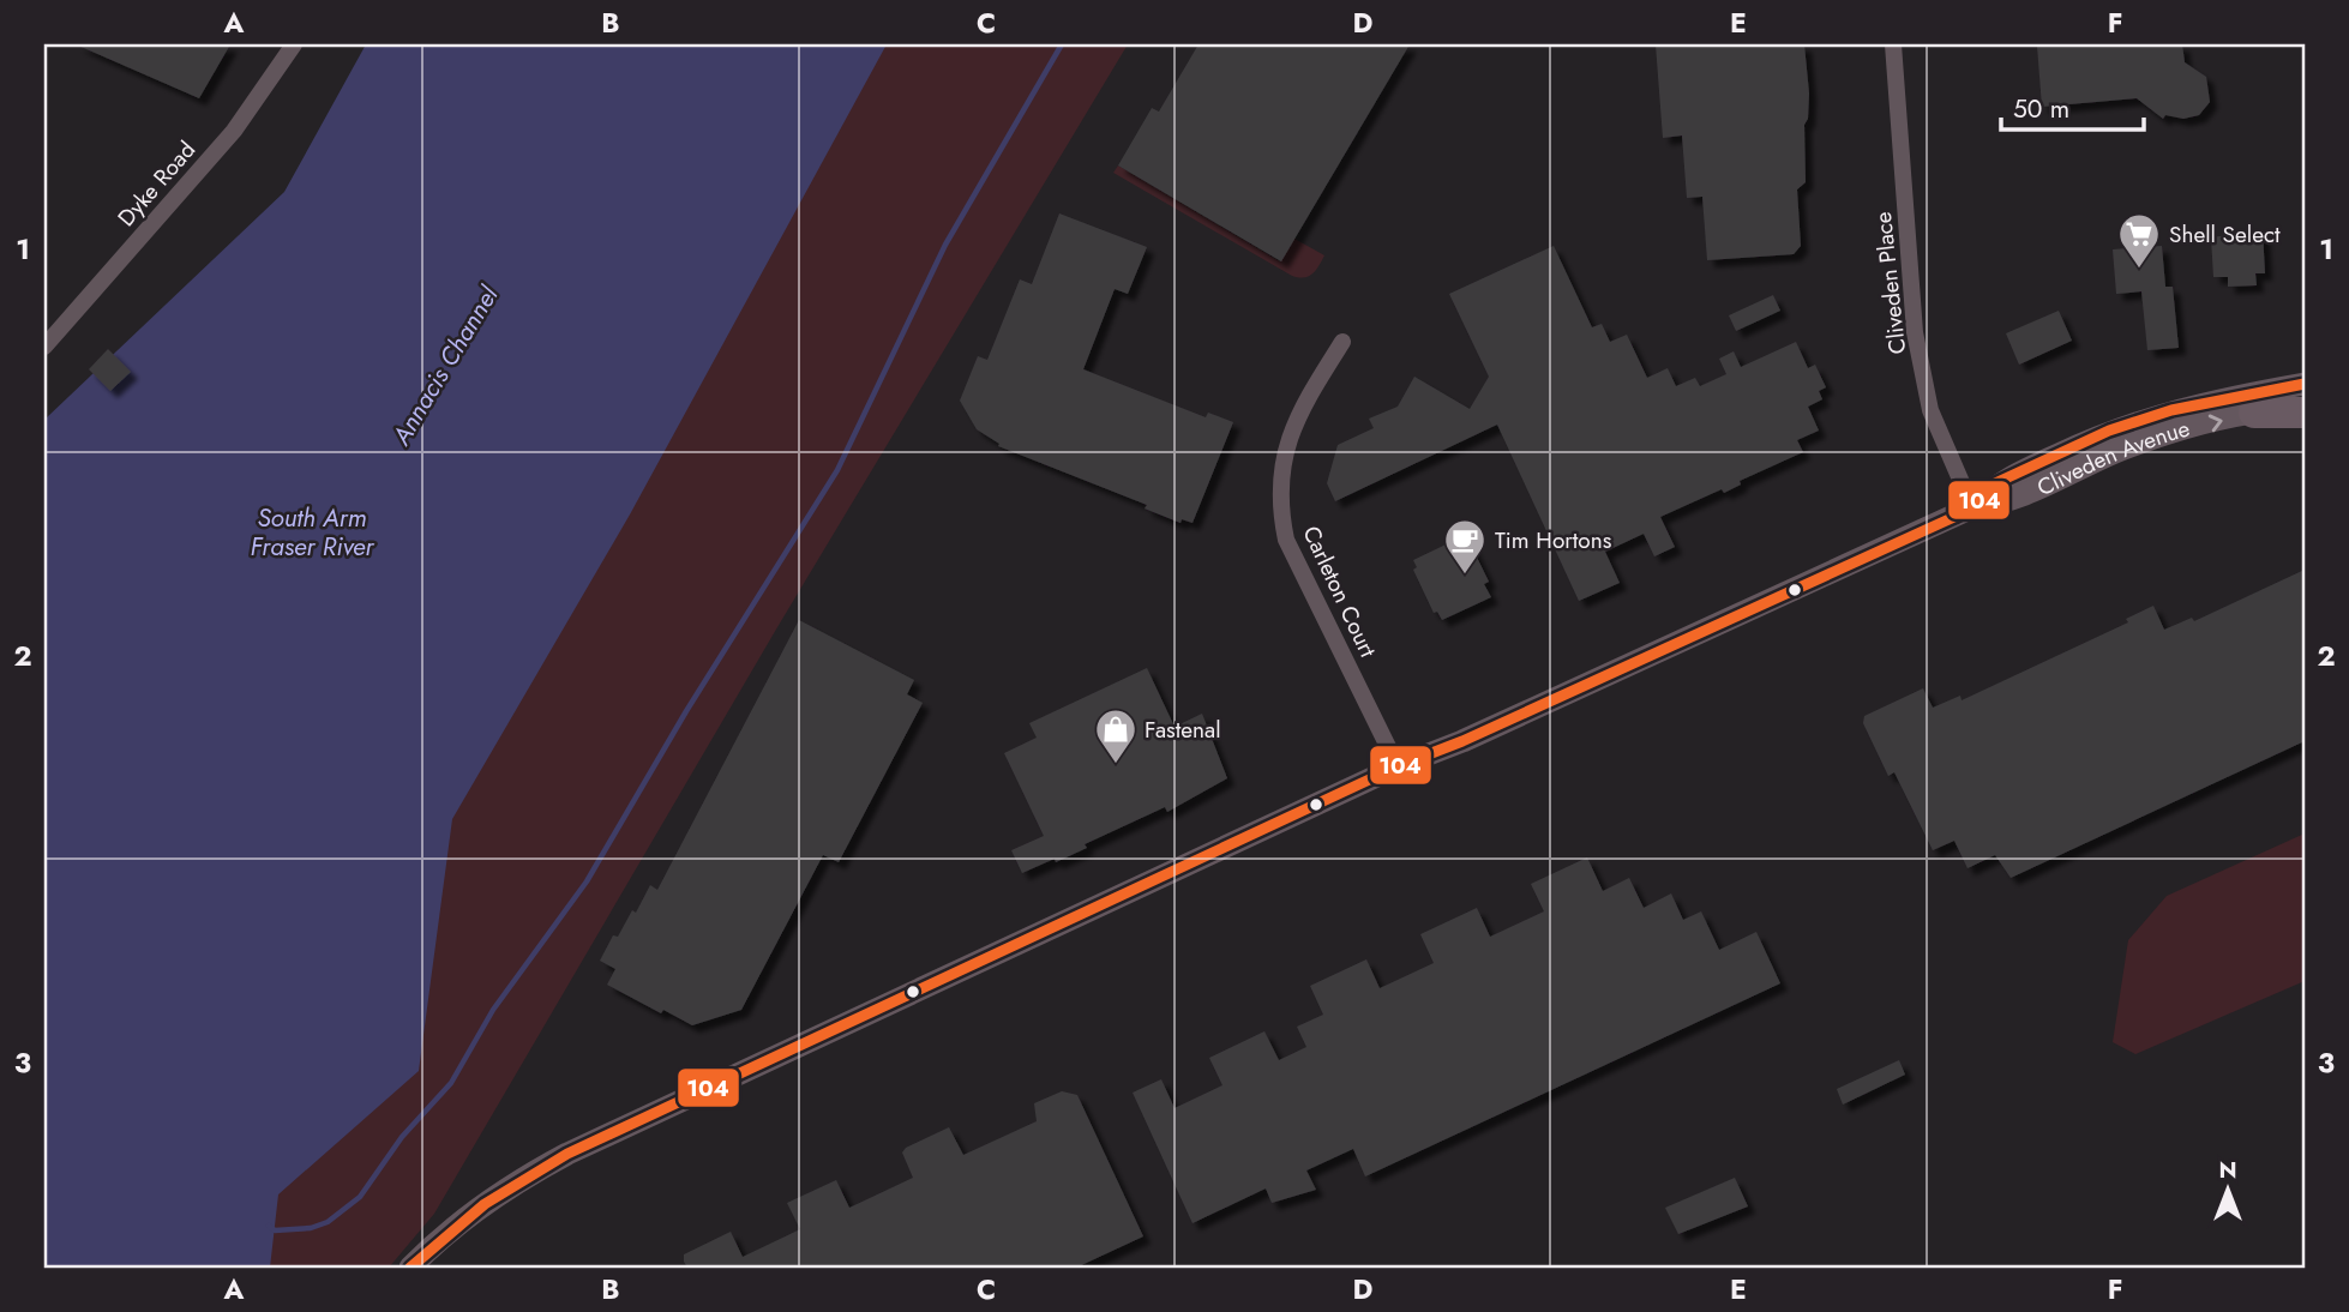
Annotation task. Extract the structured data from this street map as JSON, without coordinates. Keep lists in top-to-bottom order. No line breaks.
{"streets":{"street":["Dyke Road","Cliveden Place","Cliveden Avenue","Carleton Court"]},"crossings":[["Cliveden Place","Cliveden Avenue"],["Cliveden Avenue","Carleton Court"]],"water":["Annacis Channel","South Arm Fraser River"],"places":{"supermarket":["Shell Select"],"cafe":["Tim Hortons"],"shop":["Fastenal"]},"lines":["transit line 104"],"scale_bar":"50 m","north":"top","grid":{"columns":["A","B","C","D","E","F"],"rows":["1","2","3"]}}
